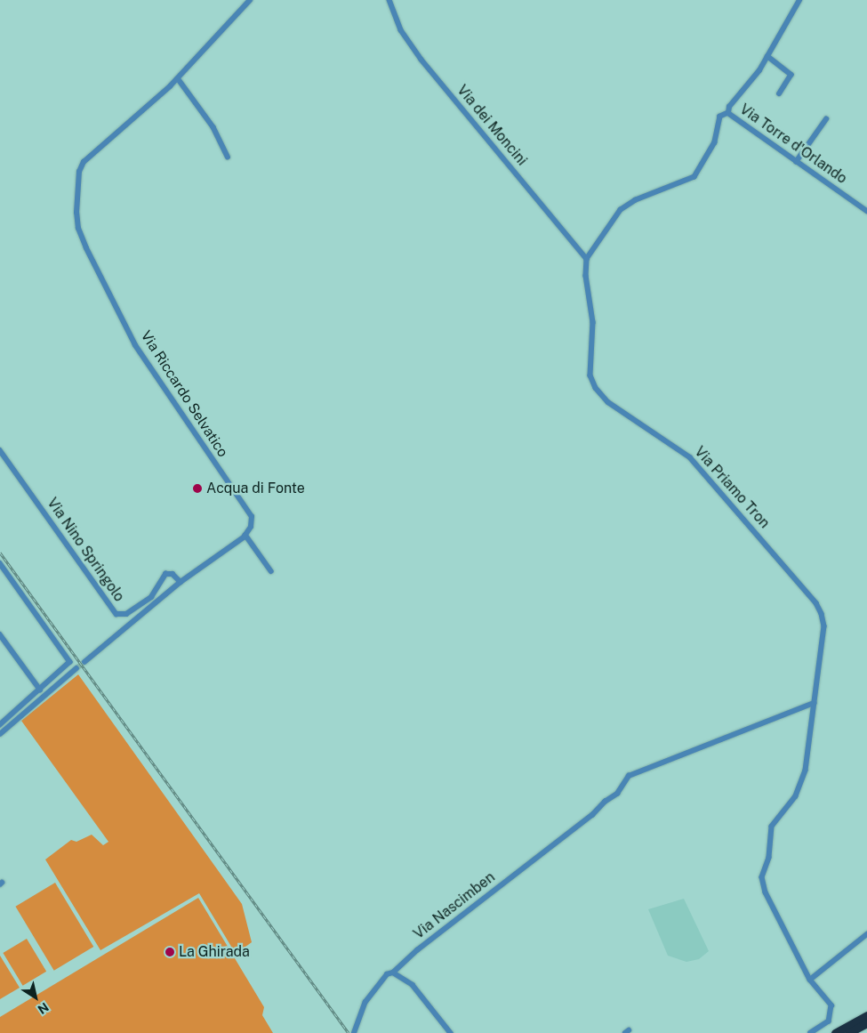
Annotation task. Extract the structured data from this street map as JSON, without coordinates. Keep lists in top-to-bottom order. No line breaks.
{"streets":{"street":["Via dei Moncini","Via Torre d'Orlando","Via Riccardo Selvatico","Via Priamo Tron","Via Nino Springolo","Via Nascimben"]},"crossings":[["Via dei Moncini","Via Priamo Tron"],["Via Priamo Tron","Via Nascimben"]],"places":["Acqua di Fonte","La Ghirada"],"north":"bottom right"}
